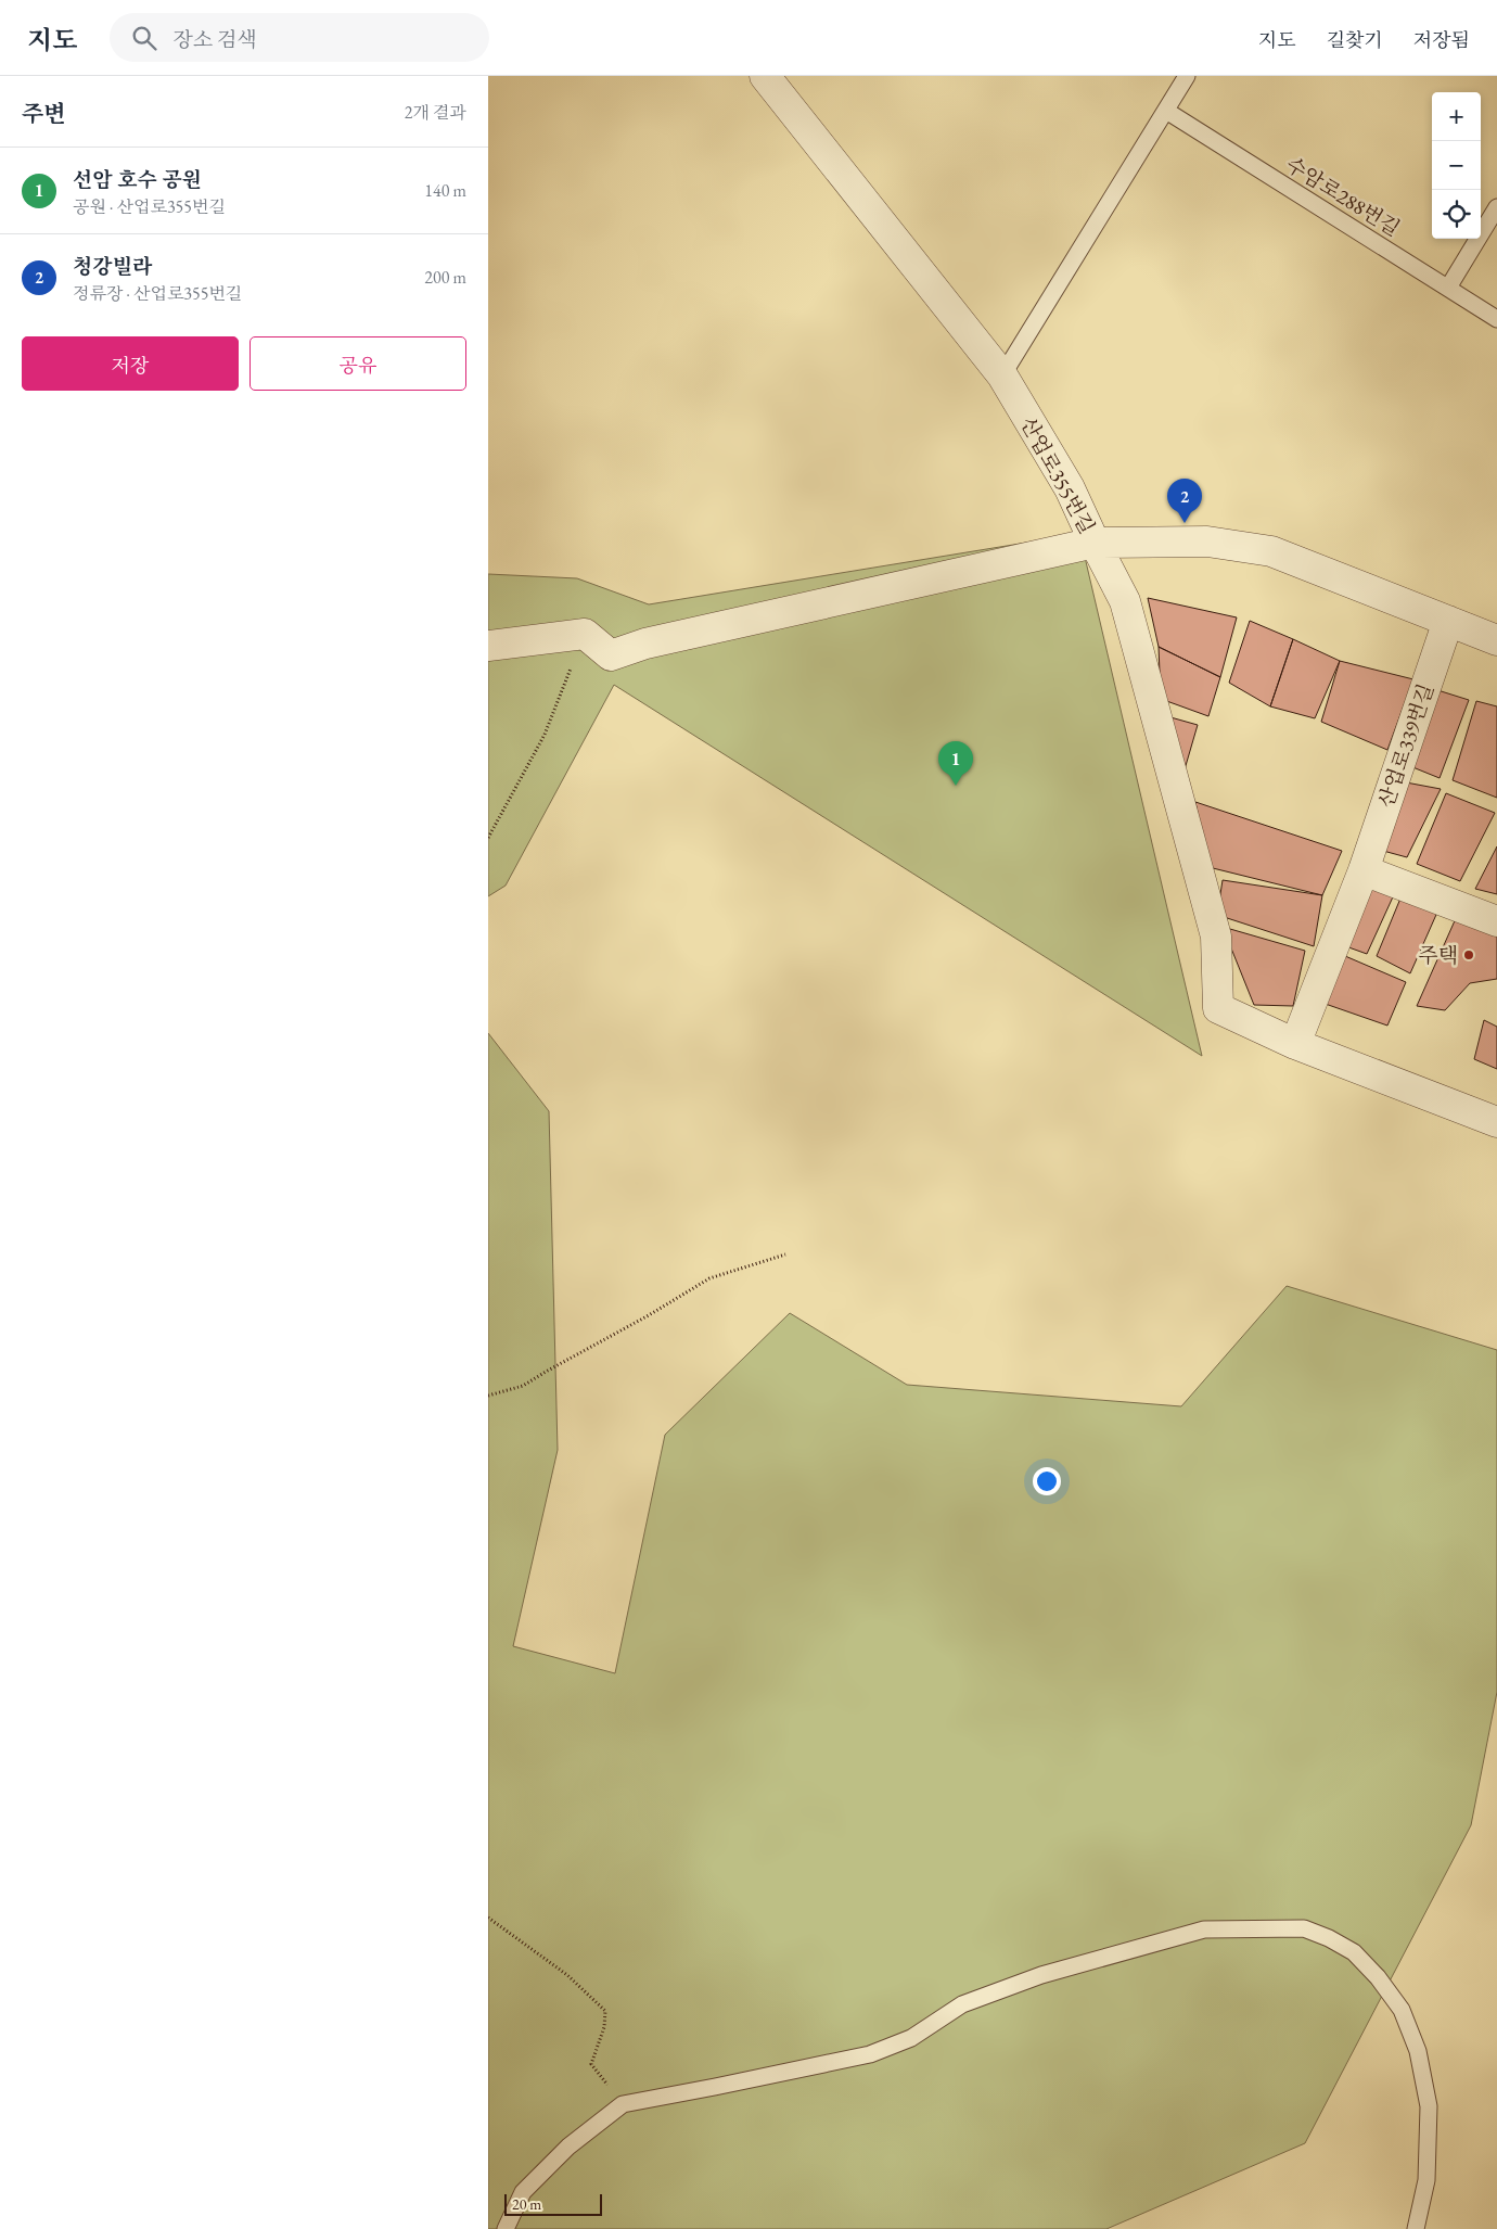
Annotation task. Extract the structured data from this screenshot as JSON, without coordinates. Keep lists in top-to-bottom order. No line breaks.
{"streets":{"street":["산업로355번길","산업로339번길"],"lane":["수암로288번길"]},"crossings":[["산업로355번길","산업로339번길"]],"places":["주택"],"scale_bar":"20 m","page":{"header":"지도","search":"장소 검색","nav":["지도","길찾기","저장됨"],"heading":["주변","2개 결과"],"map_buttons":["+","−"],"list":[{"mark":"1","name":"선암 호수 공원","note":"공원 · 산업로355번길","value":"140 m"},{"mark":"2","name":"청강빌라","note":"정류장 · 산업로355번길","value":"200 m"}],"buttons":["저장","공유"],"pins":["2","1"],"scale":"20 m"}}
